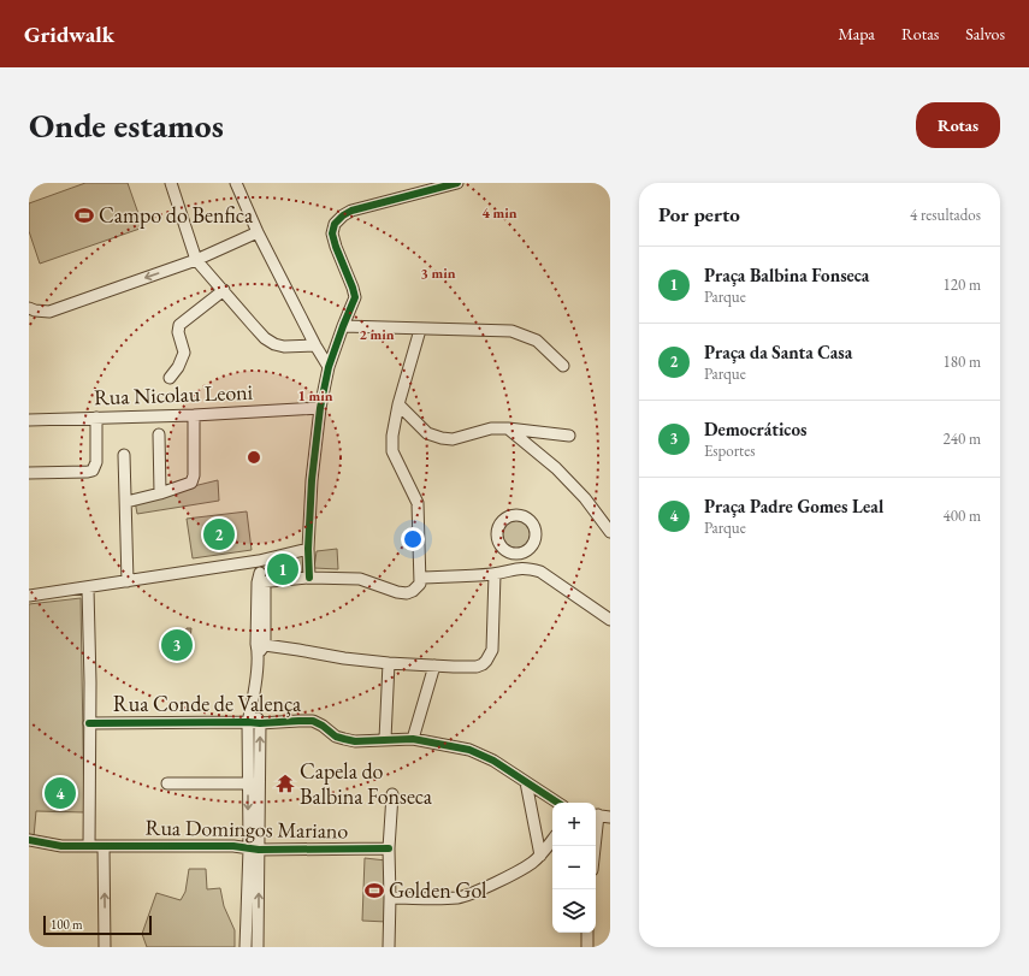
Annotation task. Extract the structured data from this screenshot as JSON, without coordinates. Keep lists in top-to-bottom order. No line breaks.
{"streets":{"street":["Rua Nicolau Leoni","Rua Conde de Valença","Rua Domingos Mariano"]},"places":{"sports":["Campo do Benfica","Golden Gol"],"temple":["Capela do Balbina Fonseca"]},"scale_bar":"100 m","page":{"header":"Gridwalk","nav":["Mapa","Rotas","Salvos"],"buttons":"Rotas","title":"Onde estamos","heading":["Por perto","4 resultados"],"list":[{"mark":"1","name":"Praça Balbina Fonseca","note":"Parque","value":"120 m"},{"mark":"2","name":"Praça da Santa Casa","note":"Parque","value":"180 m"},{"mark":"3","name":"Democráticos","note":"Esportes","value":"240 m"},{"mark":"4","name":"Praça Padre Gomes Leal","note":"Parque","value":"400 m"}],"pins":["2","1","3","4"],"map_buttons":["+","−"],"scale":"100 m"},"rings":["4 min","3 min","2 min","1 min"]}
